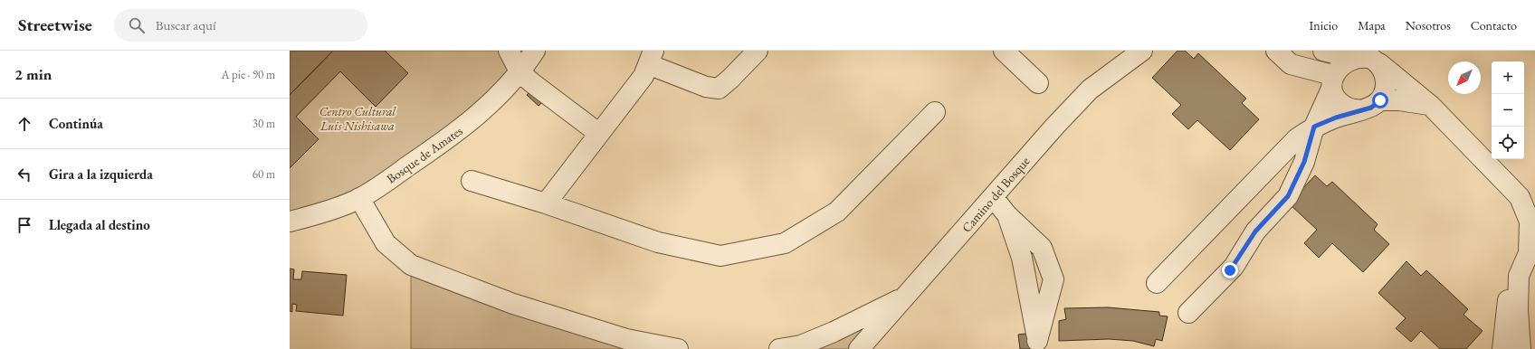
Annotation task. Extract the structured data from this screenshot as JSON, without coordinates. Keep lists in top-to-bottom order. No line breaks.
{"streets":{"street":["Bosque de Amates","Camino del Bosque"]},"parks":["Centro Cultural Luis Nishisawa"],"north":"bottom left","page":{"header":"Streetwise","search":"Buscar aquí","nav":["Inicio","Mapa","Nosotros","Contacto"],"heading":["2 min","A pie · 90 m"],"map_buttons":["+","−"],"list":[["Continúa","30 m"],["Gira a la izquierda","60 m"],"Llegada al destino"]}}
